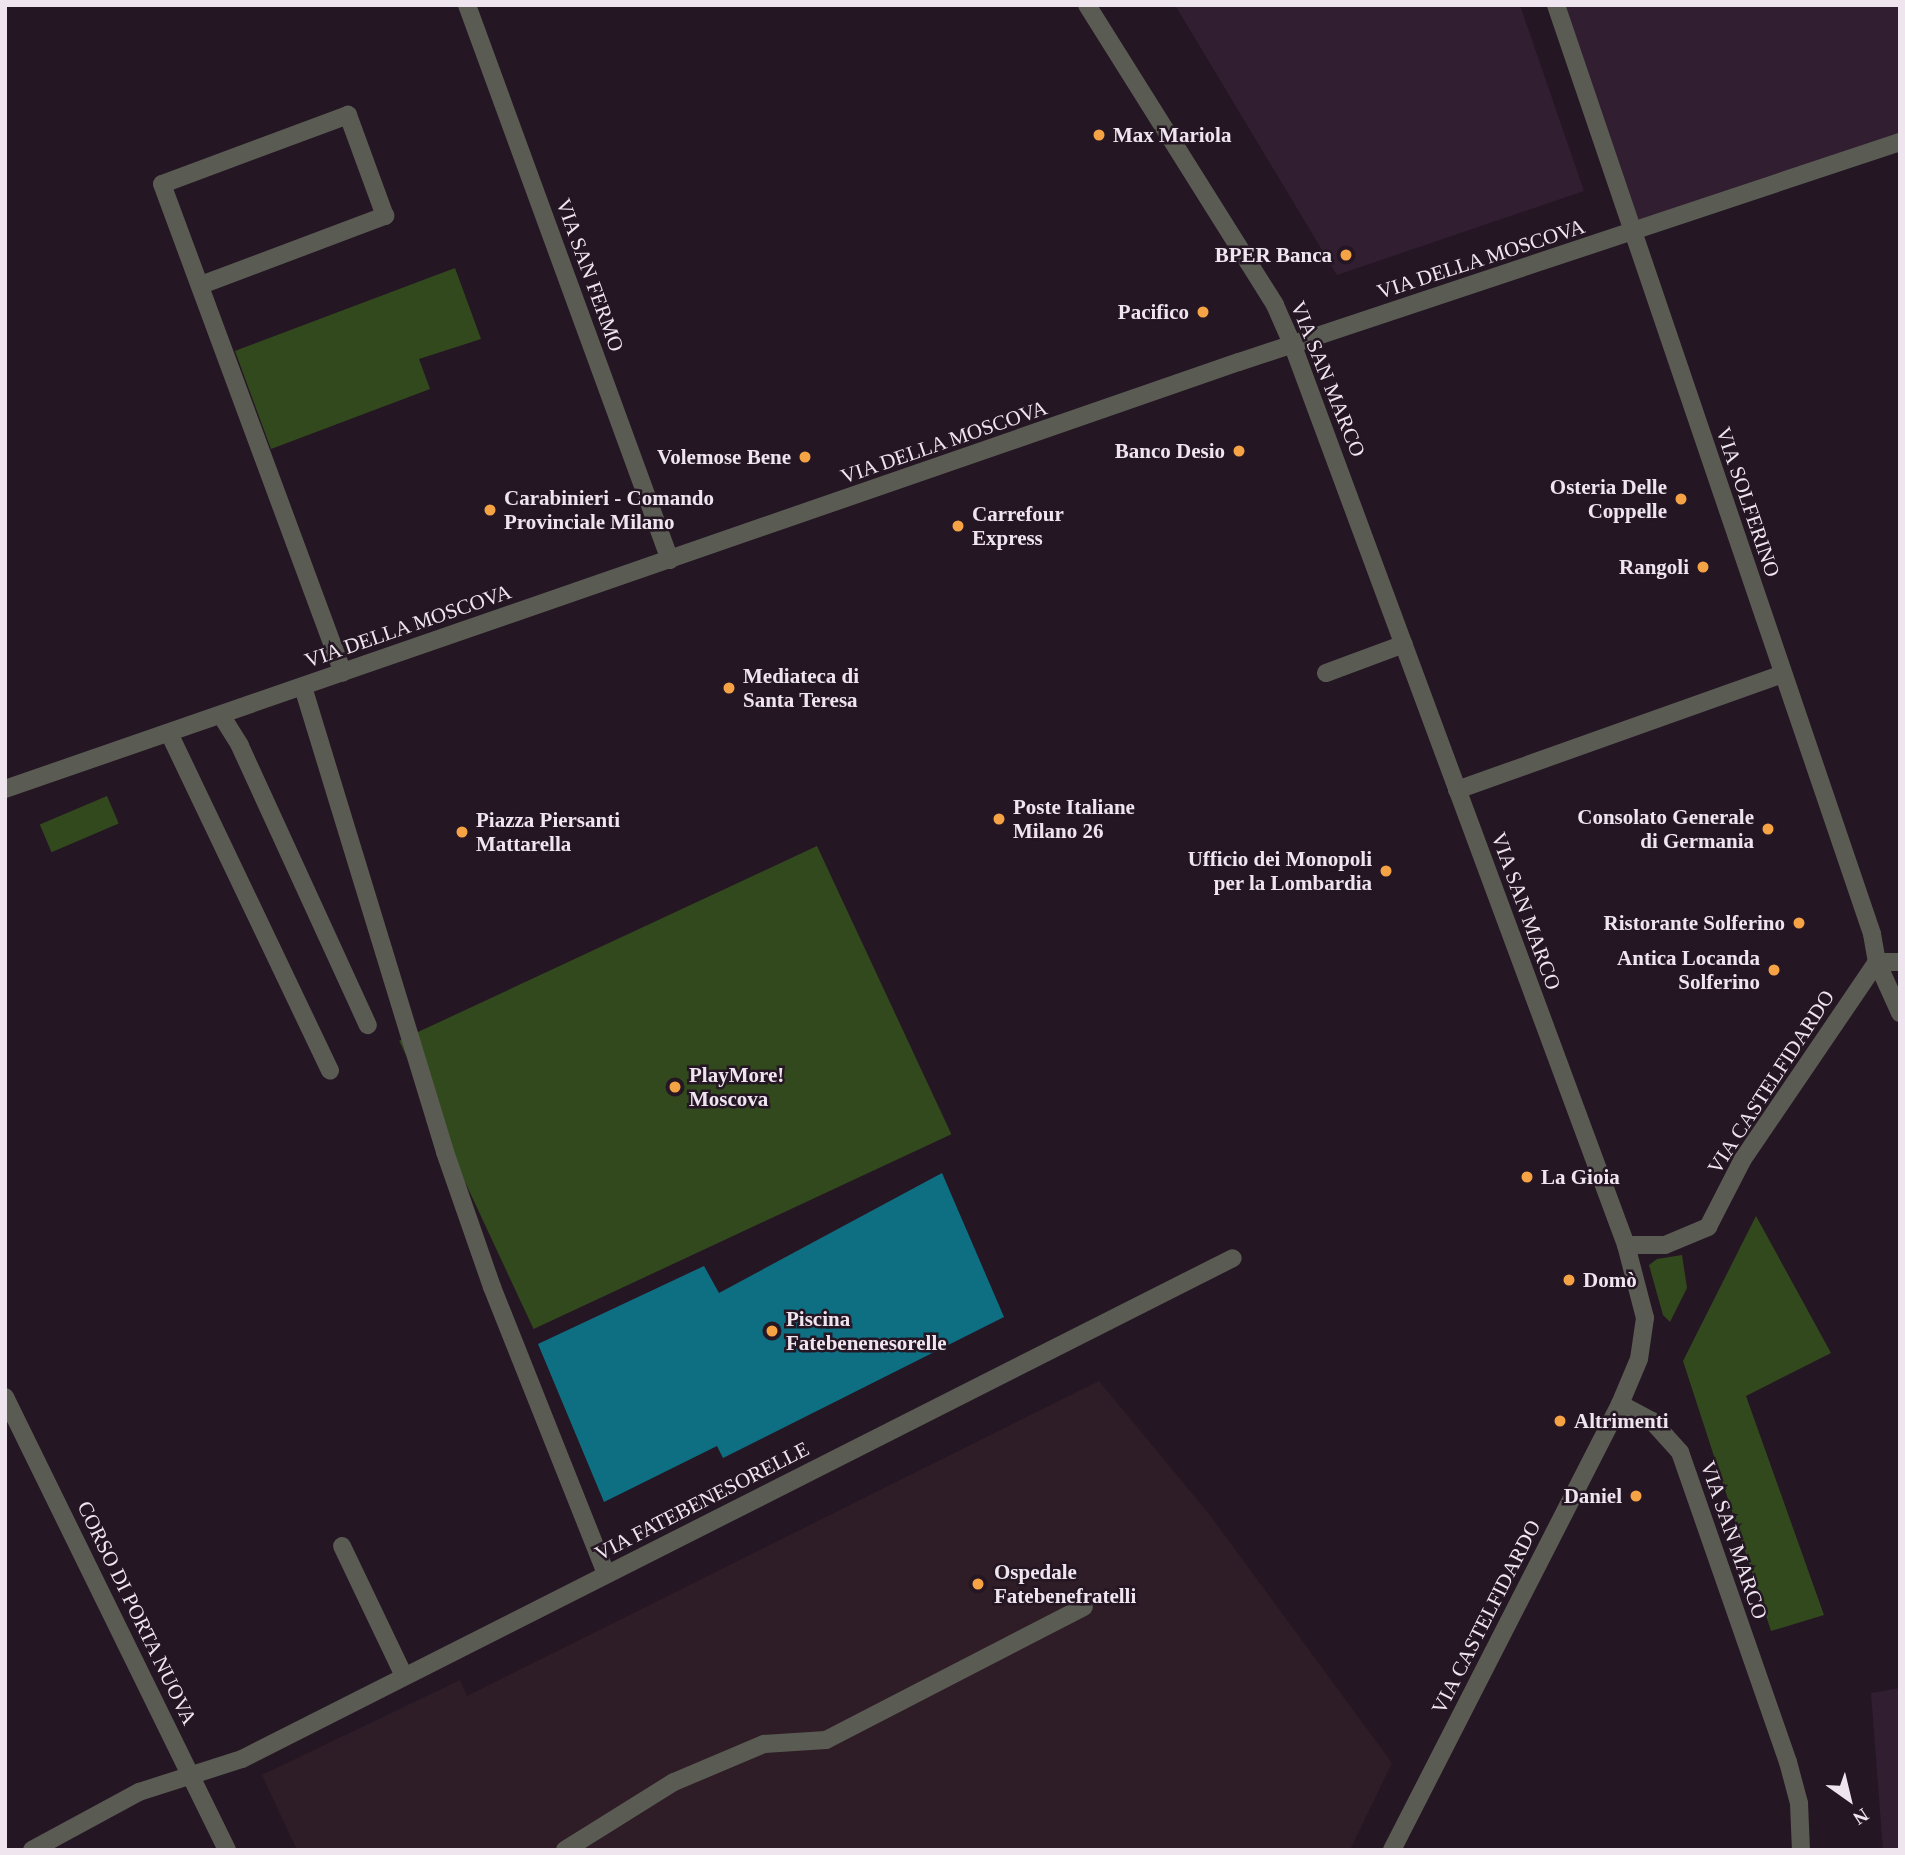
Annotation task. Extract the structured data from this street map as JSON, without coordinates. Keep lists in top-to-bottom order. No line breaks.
{"streets":{"street":["VIA DELLA MOSCOVA","VIA SAN FERMO","VIA SAN MARCO","VIA SOLFERINO","VIA CASTELFIDARDO","VIA FATEBENESORELLE","CORSO DI PORTA NUOVA"]},"crossings":[["VIA DELLA MOSCOVA","VIA SAN FERMO"],["VIA DELLA MOSCOVA","VIA SAN MARCO"],["VIA DELLA MOSCOVA","VIA SOLFERINO"],["VIA SAN MARCO","VIA CASTELFIDARDO"],["VIA SOLFERINO","VIA CASTELFIDARDO"],["VIA FATEBENESORELLE","CORSO DI PORTA NUOVA"]],"places":["Max Mariola","BPER Banca","Pacifico","Banco Desio","Volemose Bene","Osteria Delle Coppelle","Carabinieri - Comando Provinciale Milano","Carrefour Express","Rangoli","Mediateca di Santa Teresa","Poste Italiane Milano 26","Consolato Generale di Germania","Piazza Piersanti Mattarella","Ufficio dei Monopoli per la Lombardia","Ristorante Solferino","Antica Locanda Solferino","PlayMore! Moscova","La Gioia","Domò","Piscina Fatebenenesorelle","Altrimenti","Daniel","Ospedale Fatebenefratelli"],"north":"bottom right"}
